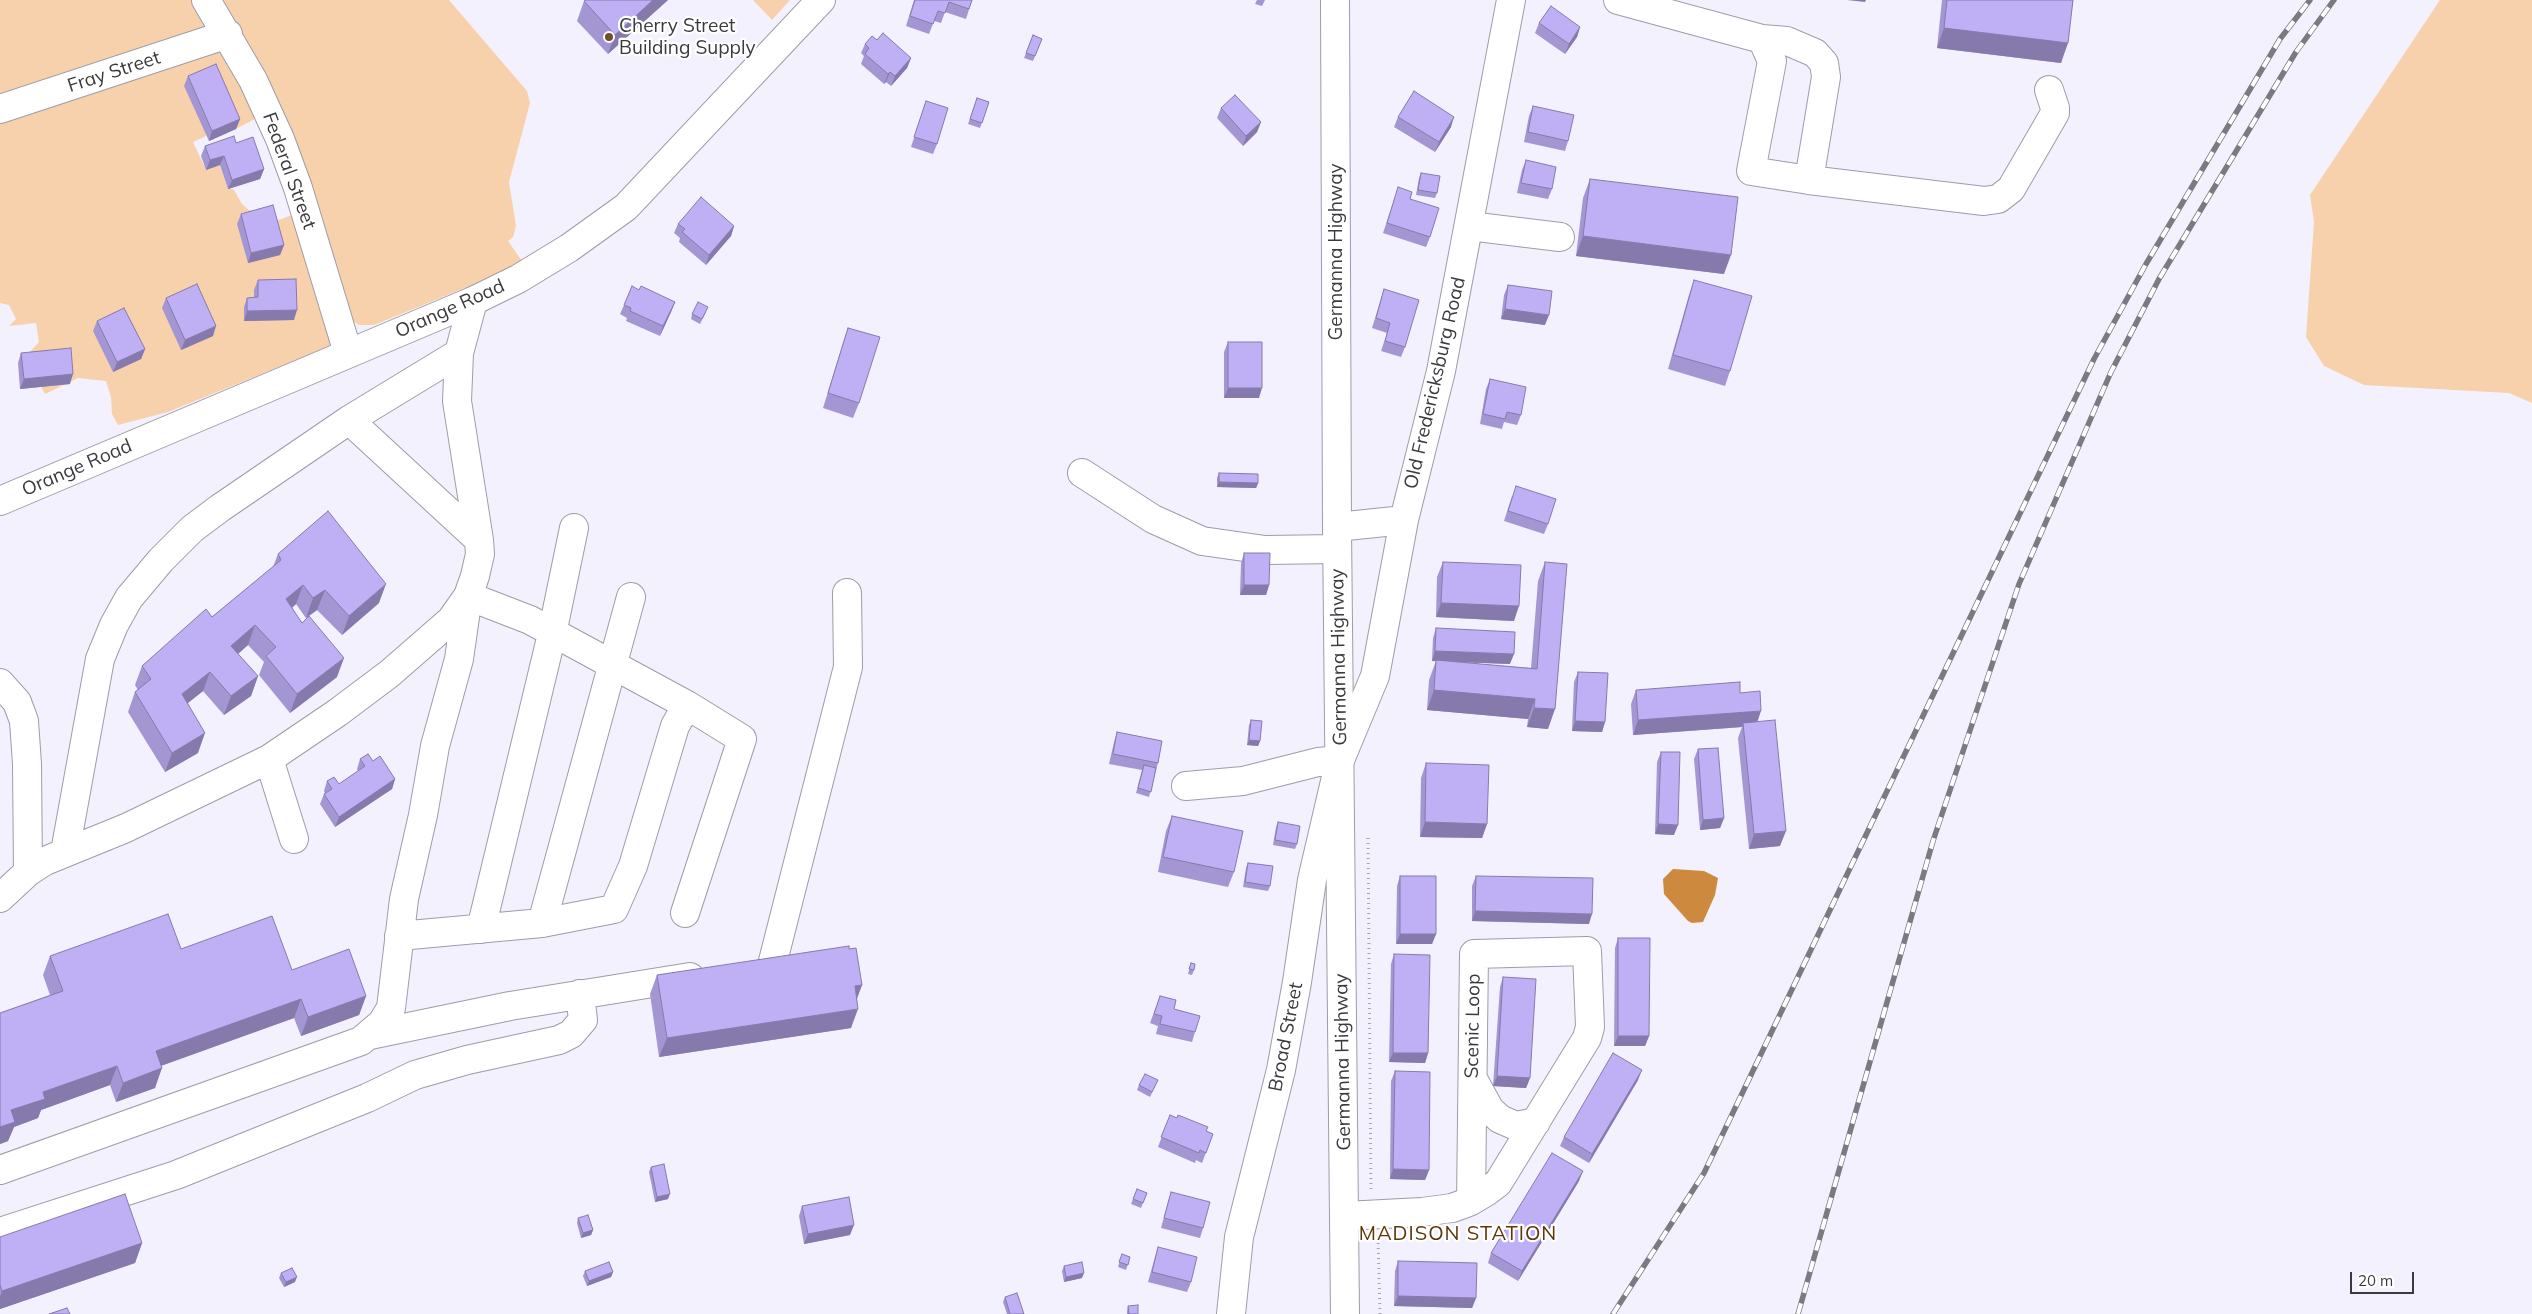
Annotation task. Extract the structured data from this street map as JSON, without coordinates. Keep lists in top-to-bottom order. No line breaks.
{"streets":{"street":["Fray Street","Federal Street","Germanna Highway","Orange Road","Old Fredericksburg Road","Scenic Loop","Broad Street"]},"crossings":[["Fray Street","Federal Street"],["Federal Street","Orange Road"],["Germanna Highway","Old Fredericksburg Road"],["Germanna Highway","Scenic Loop"],["Germanna Highway","Broad Street"],["Old Fredericksburg Road","Broad Street"]],"districts":["MADISON STATION"],"places":["Cherry Street Building Supply"],"scale_bar":"20 m"}
